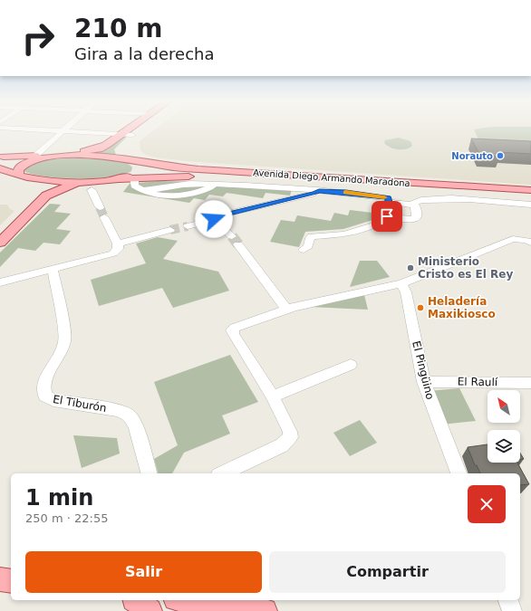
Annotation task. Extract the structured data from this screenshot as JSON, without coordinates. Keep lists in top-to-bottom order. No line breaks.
{"streets":{"main road":["Avenida Diego Armando Maradona"],"street":["El Pingüino","El Raulí","El Tiburón"]},"crossings":[["El Pingüino","El Raulí"]],"places":["Norauto","Ministerio Cristo es El Rey","Heladería Maxikiosco"],"north":"top left","page":{"turn":["210 m","Gira a la derecha"],"heading":["1 min","250 m · 22:55"],"buttons":["Salir","Compartir"]}}
